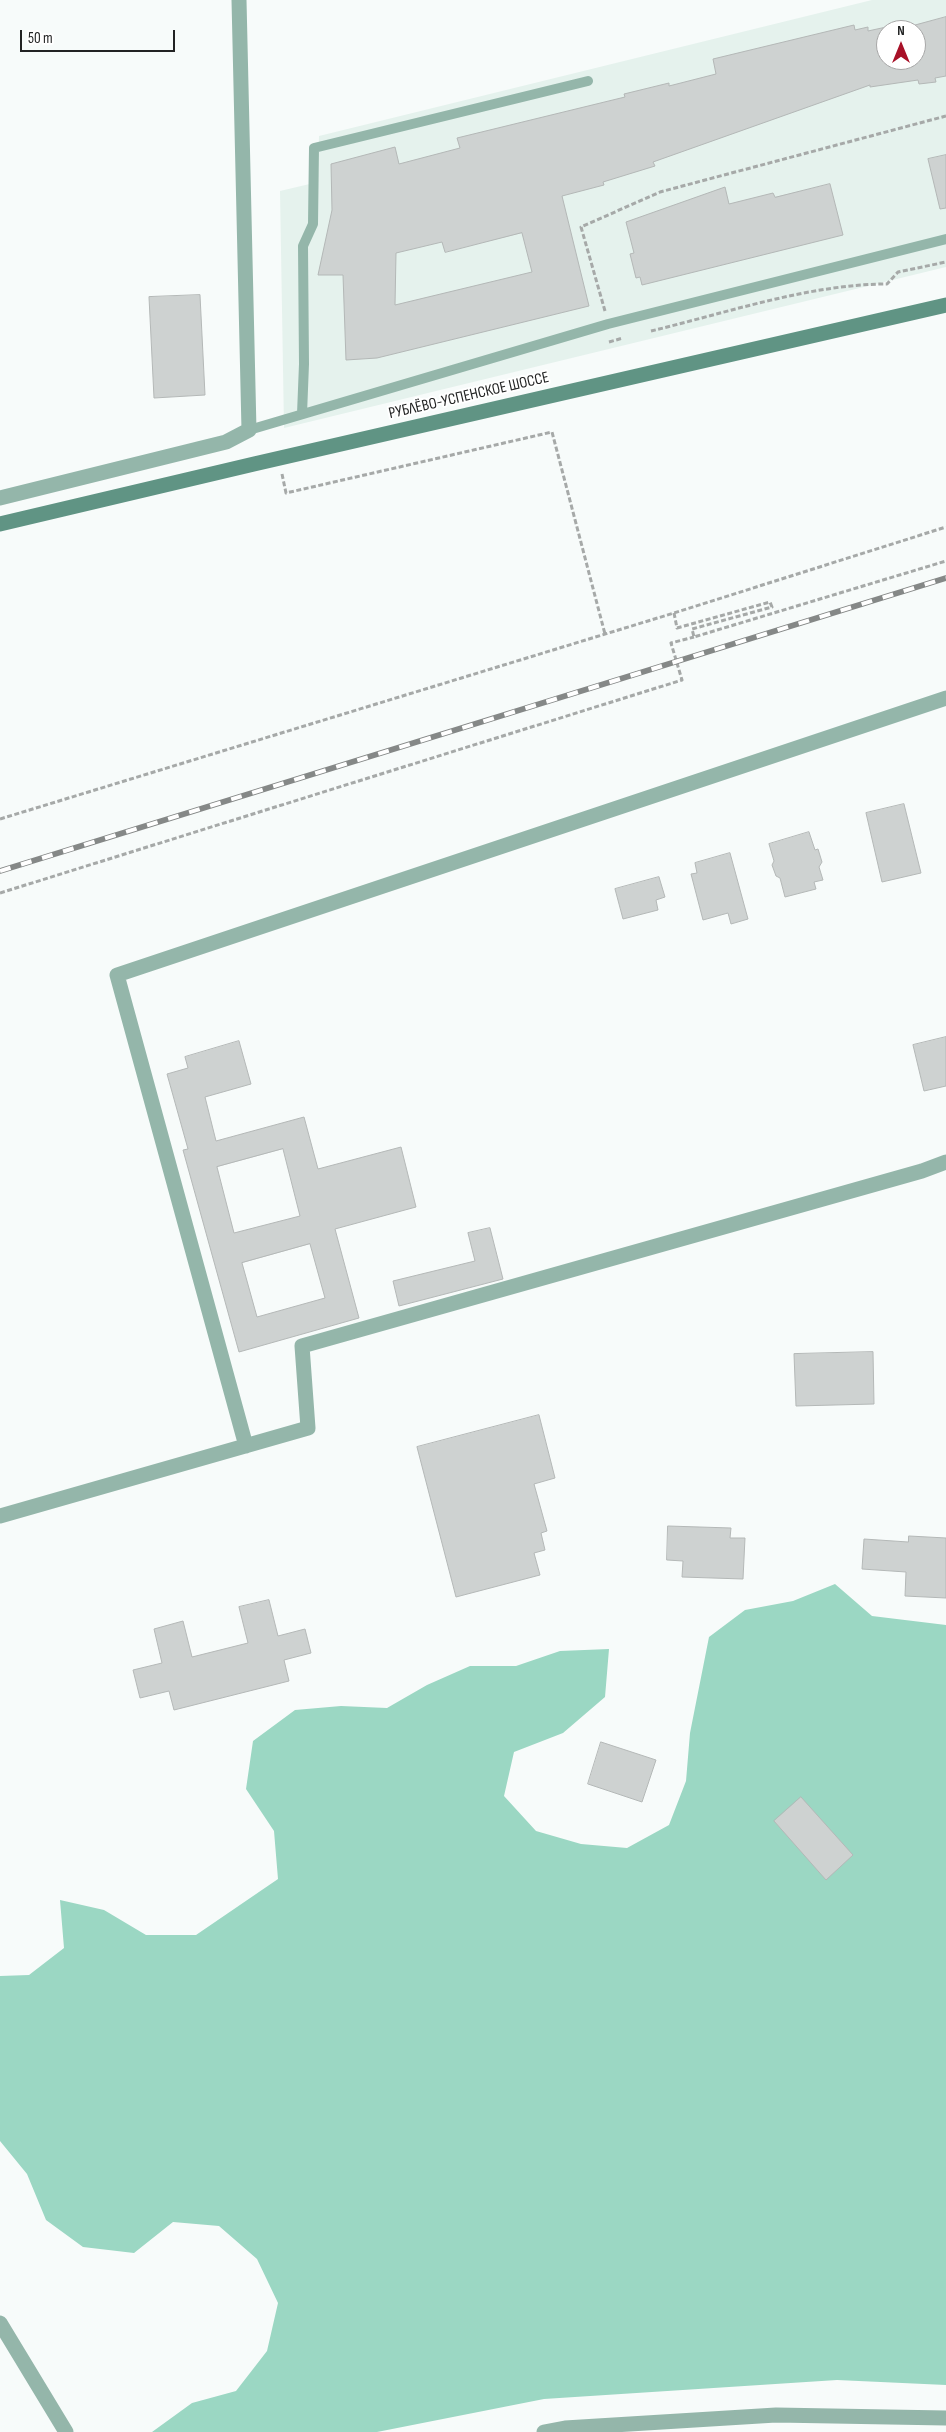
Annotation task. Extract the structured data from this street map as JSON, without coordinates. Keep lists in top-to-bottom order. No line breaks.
{"streets":{"main road":["РУБЛЁВО-УСПЕНСКОЕ ШОССЕ"]},"scale_bar":"50 m","north":"top"}
